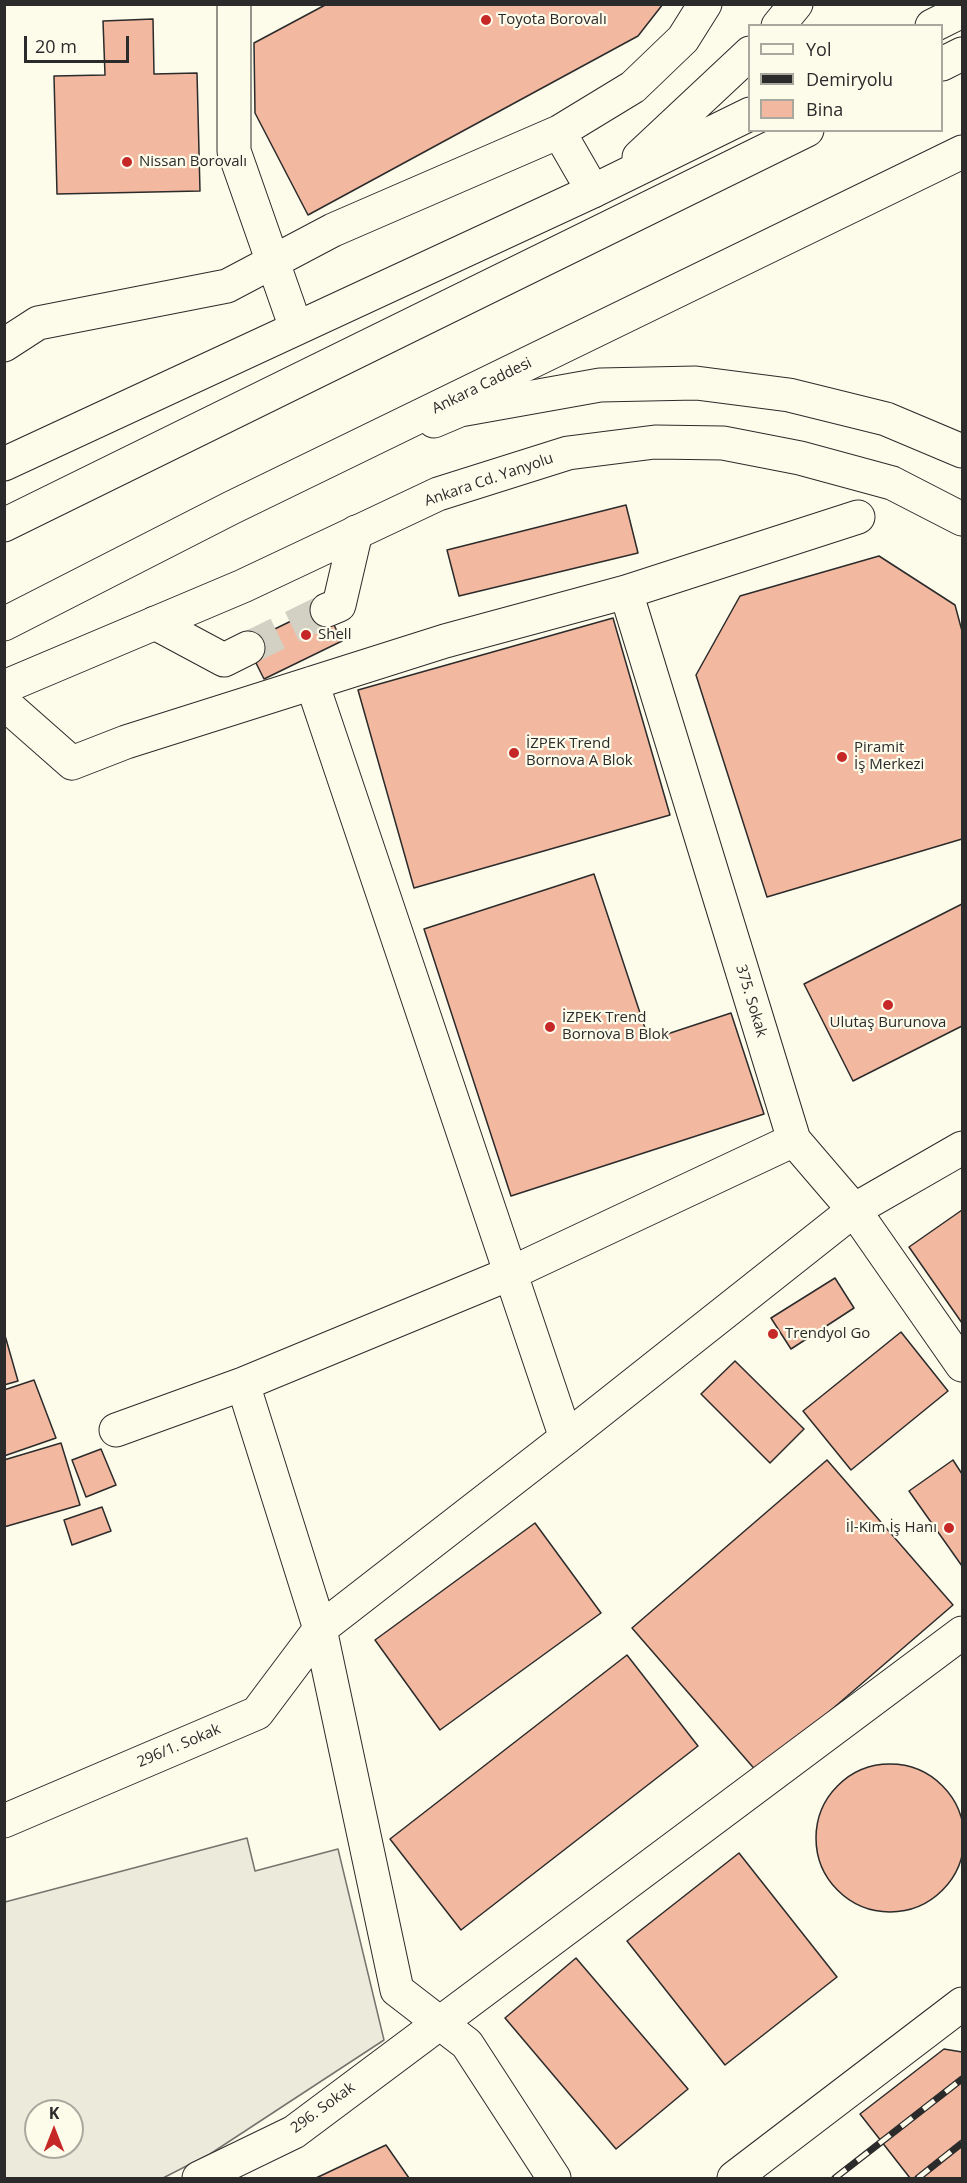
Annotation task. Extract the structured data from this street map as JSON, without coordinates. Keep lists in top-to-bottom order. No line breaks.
{"streets":{"main road":["Ankara Caddesi","Ankara Cd. Yanyolu","375. Sokak","296/1. Sokak","296. Sokak"]},"crossings":[["375. Sokak","296/1. Sokak"]],"places":["Toyota Borovalı","Nissan Borovalı","Shell","İZPEK Trend Bornova A Blok","Piramit İş Merkezi","Ulutaş Burunova","İZPEK Trend Bornova B Blok","Trendyol Go","İl-Kim İş Hanı"],"legend":["Yol","Demiryolu","Bina"],"scale_bar":"20 m","north":"top"}
